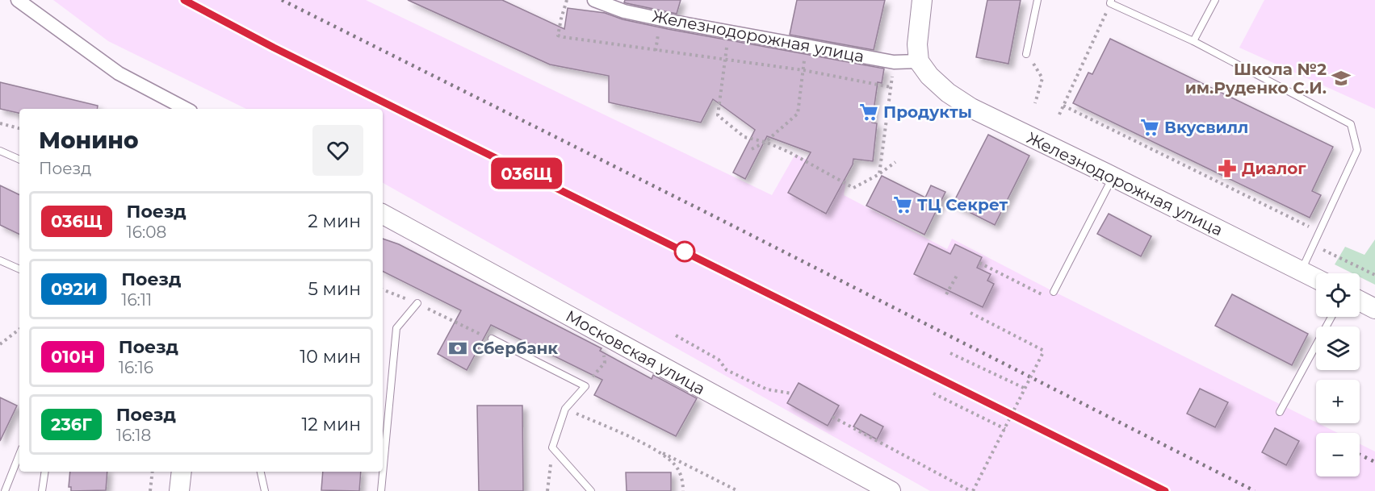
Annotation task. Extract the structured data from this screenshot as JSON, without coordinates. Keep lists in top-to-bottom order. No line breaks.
{"streets":{"street":["Железнодорожная улица","Московская улица"]},"places":{"school or university":["Школа №2 им.Руденко С.И."],"supermarket":["Продукты","Вкусвилл","ТЦ Секрет"],"pharmacy":["Диалог"],"bank":["Сбербанк"]},"page":{"on_map":"036Щ","heading":["Монино","Поезд"],"list":[{"mark":"036Щ","name":"Поезд","note":"16:08","value":"2 мин"},{"mark":"092И","name":"Поезд","note":"16:11","value":"5 мин"},{"mark":"010Н","name":"Поезд","note":"16:16","value":"10 мин"},{"mark":"236Г","name":"Поезд","note":"16:18","value":"12 мин"}],"map_buttons":["+","−"]}}
